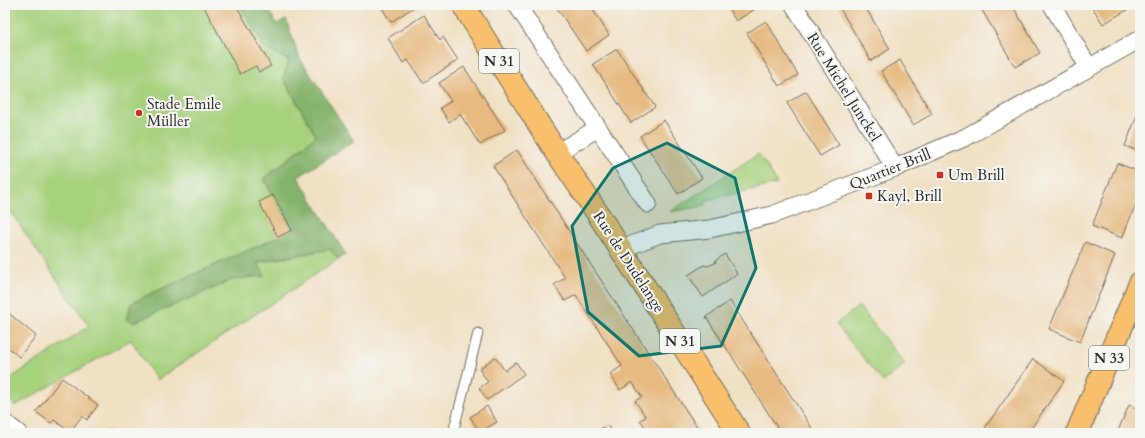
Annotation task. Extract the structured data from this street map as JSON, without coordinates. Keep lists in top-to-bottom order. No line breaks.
{"streets":{"main road":["N 31","Rue de Dudelange","N 33"],"street":["Rue Michel Junckel","Quartier Brill"]},"crossings":[["Rue Michel Junckel","Quartier Brill"],["Quartier Brill","Rue de Dudelange"]],"places":{"other":["Stade Emile Müller"],"transit":["Um Brill","Kayl, Brill"]}}
